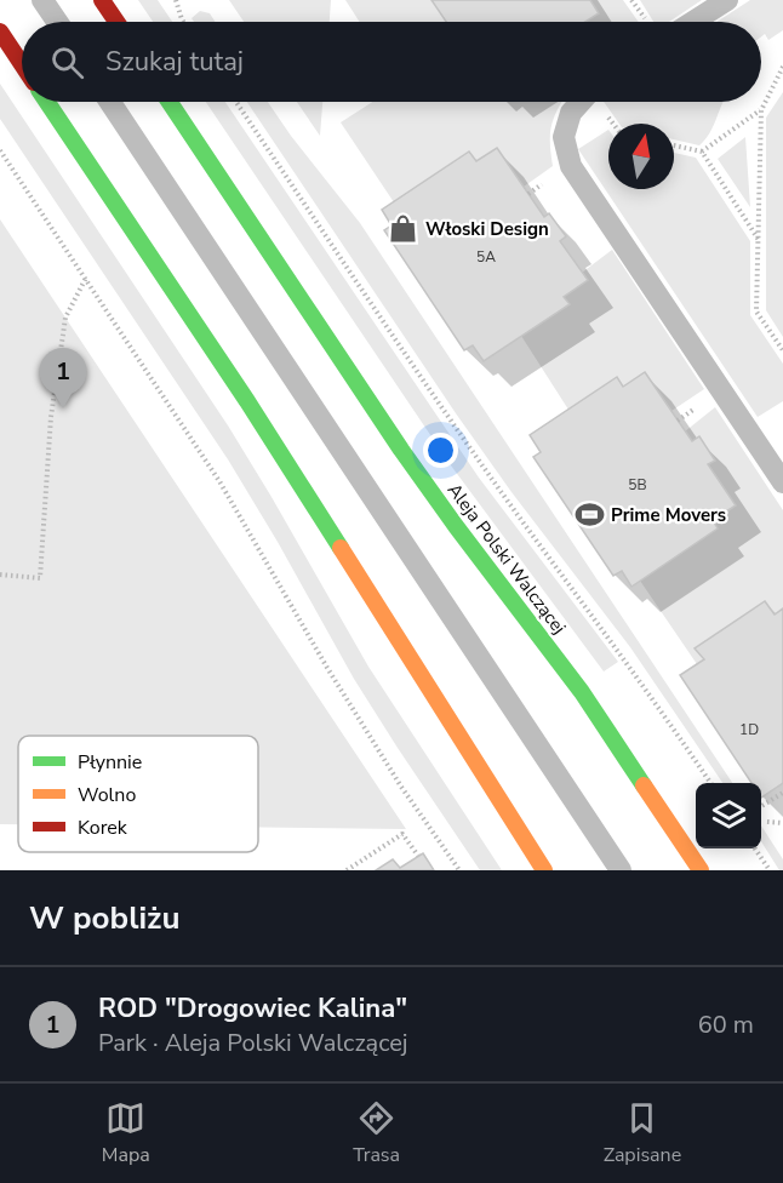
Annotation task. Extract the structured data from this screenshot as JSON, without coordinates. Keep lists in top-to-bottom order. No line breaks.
{"streets":{"main road":["Aleja Polski Walczącej"]},"places":{"shop":["Włoski Design"],"sports":["Prime Movers"]},"house_numbers":["5A","5B","1D"],"legend":["Płynnie","Wolno","Korek"],"north":"top","page":{"search":"Szukaj tutaj","pins":"1","heading":"W pobliżu","list":[{"mark":"1","name":"ROD \"Drogowiec Kalina\"","note":"Park · Aleja Polski Walczącej","value":"60 m"}],"nav":["Mapa","Trasa","Zapisane"]}}
